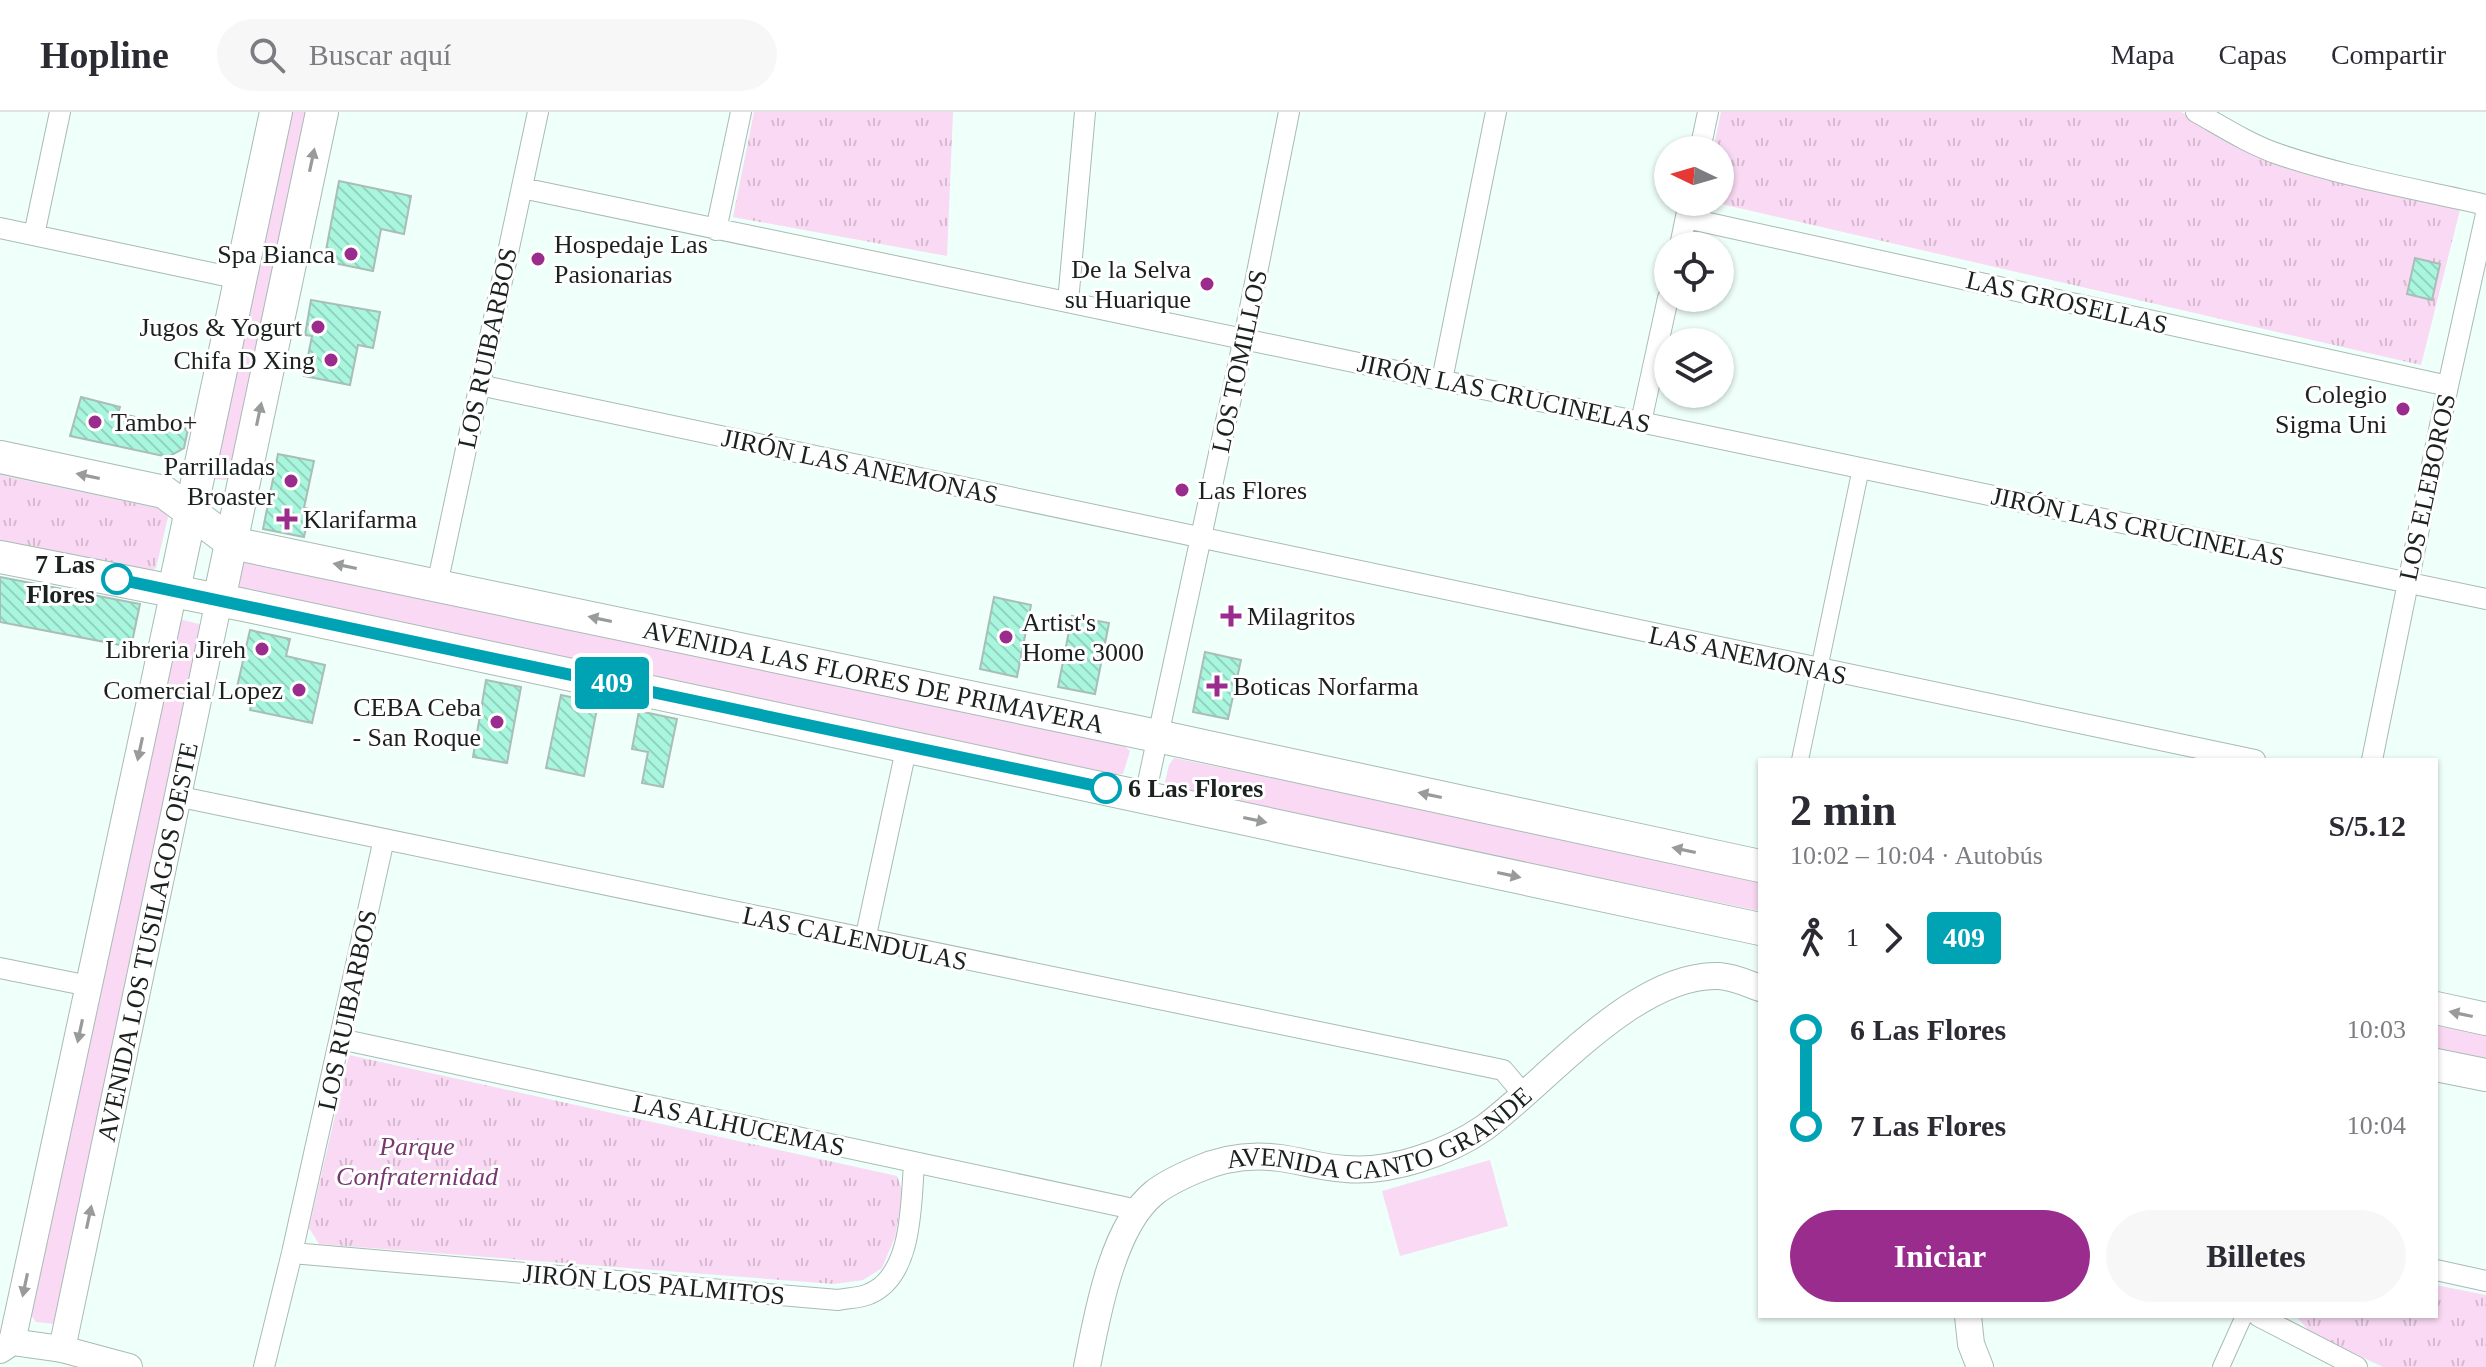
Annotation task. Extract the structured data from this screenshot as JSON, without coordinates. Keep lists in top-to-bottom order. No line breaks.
{"streets":{"main road":["AVENIDA LAS FLORES DE PRIMAVERA","AVENIDA LOS TUSILAGOS OESTE"],"street":["LAS GROSELLAS","LOS RUIBARBOS","LOS TOMILLOS","JIRÓN LAS CRUCINELAS","JIRÓN LAS ANEMONAS","LOS ELEBOROS","LAS ANEMONAS","LAS CALENDULAS","AVENIDA CANTO GRANDE","LAS ALHUCEMAS","JIRÓN LOS PALMITOS"]},"crossings":[["LAS GROSELLAS","LOS ELEBOROS"],["LOS RUIBARBOS","JIRÓN LAS CRUCINELAS"],["LOS RUIBARBOS","JIRÓN LAS ANEMONAS"],["LOS RUIBARBOS","AVENIDA LAS FLORES DE PRIMAVERA"],["LOS RUIBARBOS","LAS CALENDULAS"],["LOS RUIBARBOS","LAS ALHUCEMAS"],["LOS RUIBARBOS","JIRÓN LOS PALMITOS"],["LOS TOMILLOS","JIRÓN LAS CRUCINELAS"],["LOS TOMILLOS","JIRÓN LAS ANEMONAS"],["LOS TOMILLOS","AVENIDA LAS FLORES DE PRIMAVERA"],["JIRÓN LAS CRUCINELAS","LOS ELEBOROS"],["JIRÓN LAS ANEMONAS","LAS ANEMONAS"],["AVENIDA LAS FLORES DE PRIMAVERA","AVENIDA LOS TUSILAGOS OESTE"],["LAS CALENDULAS","AVENIDA LOS TUSILAGOS OESTE"],["LAS CALENDULAS","AVENIDA CANTO GRANDE"],["AVENIDA CANTO GRANDE","LAS ALHUCEMAS"],["LAS ALHUCEMAS","JIRÓN LOS PALMITOS"]],"parks":["Parque Confraternidad"],"places":{"other":["Spa Bianca","Hospedaje Las Pasionarias","De la Selva su Huarique","Jugos & Yogurt","Chifa D Xing","Colegio Sigma Uni","Tambo+","Parrilladas Broaster","Las Flores","7 Las Flores","Artist's Home 3000","Libreria Jireh","Comercial Lopez","CEBA Ceba - San Roque","6 Las Flores"],"health":["Klarifarma","Milagritos","Boticas Norfarma"]},"lines":["bus line 409"],"north":"left","page":{"header":"Hopline","search":"Buscar aquí","nav":["Mapa","Capas","Compartir"],"on_map":"409","heading":["2 min","10:02 – 10:04 · Autobús","S/5.12"],"legs":["1","409"],"list":[{"name":"6 Las Flores","value":"10:03"},{"name":"7 Las Flores","value":"10:04"}],"buttons":["Iniciar","Billetes"]}}
